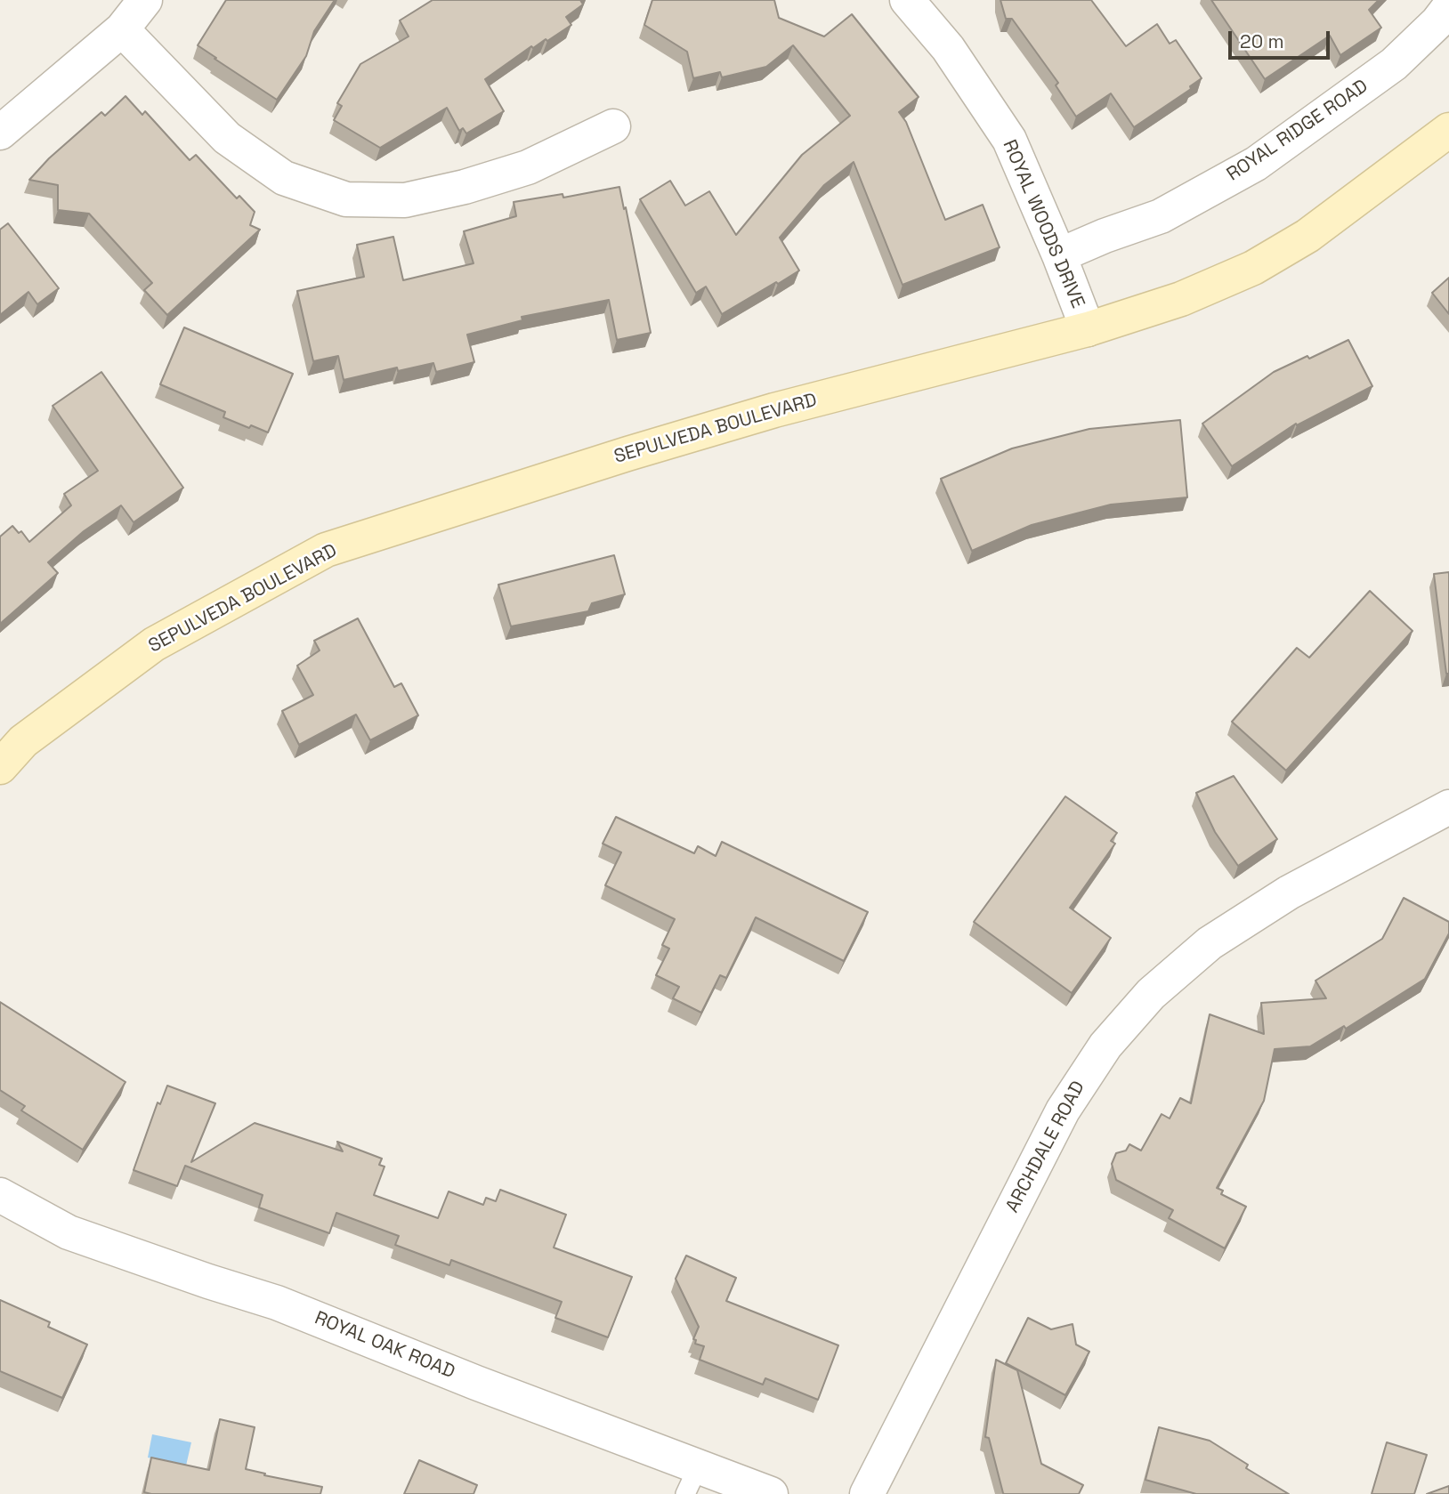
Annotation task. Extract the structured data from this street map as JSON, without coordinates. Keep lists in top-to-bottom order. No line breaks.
{"streets":{"main road":["SEPULVEDA BOULEVARD"],"street":["ROYAL RIDGE ROAD","ROYAL WOODS DRIVE","ARCHDALE ROAD","ROYAL OAK ROAD"]},"crossings":[["ROYAL RIDGE ROAD","ROYAL WOODS DRIVE"],["ROYAL WOODS DRIVE","SEPULVEDA BOULEVARD"]],"scale_bar":"20 m"}
